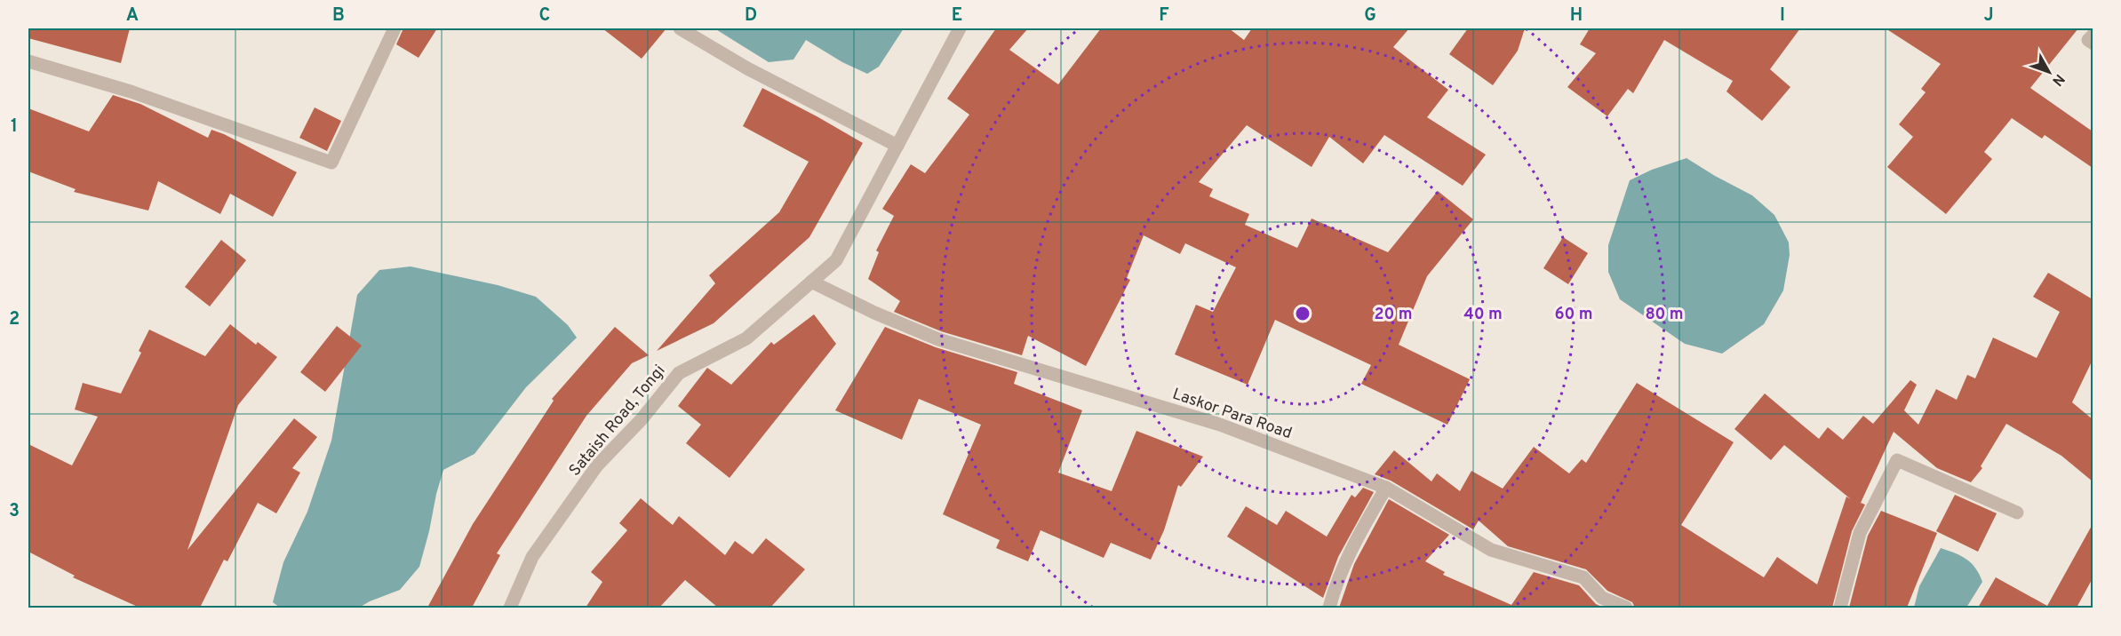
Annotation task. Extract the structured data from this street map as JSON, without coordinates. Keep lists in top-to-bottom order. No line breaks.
{"streets":{"street":["Laskor Para Road","Sataish Road, Tongi"]},"crossings":[["Laskor Para Road","Sataish Road, Tongi"]],"north":"bottom right","grid":{"columns":["A","B","C","D","E","F","G","H","I","J"],"rows":["1","2","3"]},"rings":["20 m","40 m","60 m","80 m"]}
